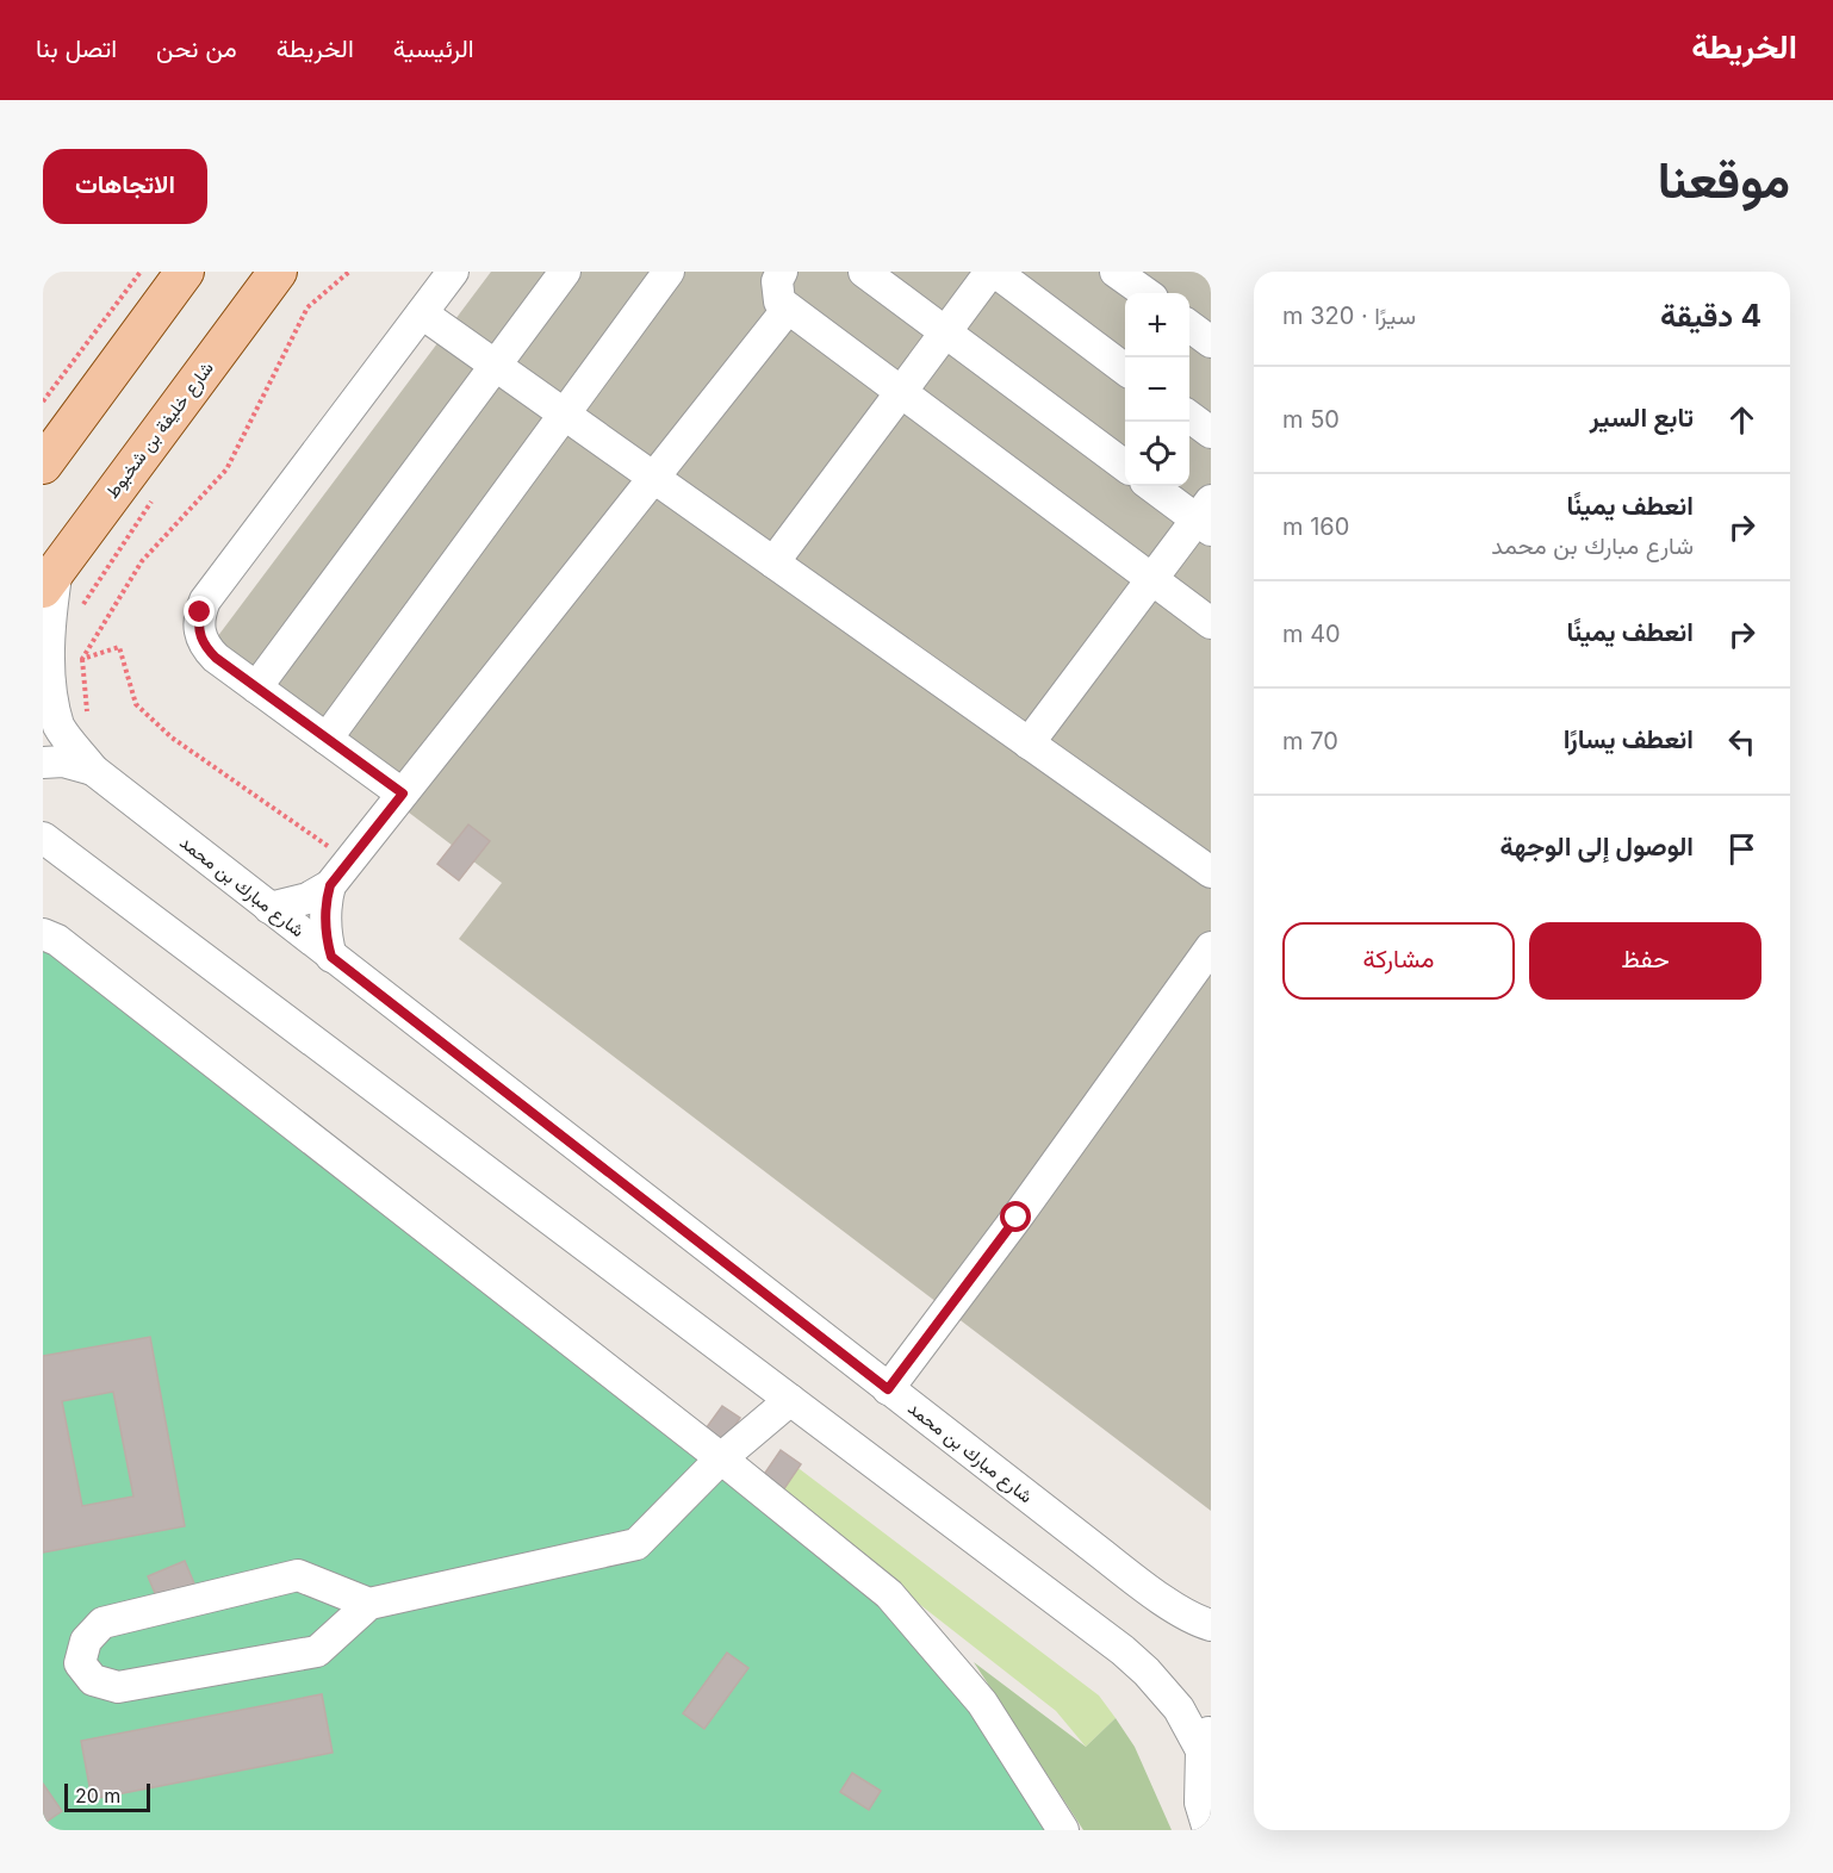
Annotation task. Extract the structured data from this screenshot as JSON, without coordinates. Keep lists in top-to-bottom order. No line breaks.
{"streets":{"main road":["شارع خليفة بن شخبوط"],"street":["شارع مبارك بن محمد"]},"crossings":[["شارع خليفة بن شخبوط","شارع مبارك بن محمد"]],"scale_bar":"20 m","page":{"header":"الخريطة","nav":["الرئيسية","الخريطة","من نحن","اتصل بنا"],"title":"موقعنا","buttons":["الاتجاهات",["حفظ","مشاركة"]],"heading":["4 دقيقة","سيرًا · 320 m"],"map_buttons":["+","−"],"list":[["تابع السير","50 m"],["انعطف يمينًا","شارع مبارك بن محمد","160 m"],["انعطف يمينًا","40 m"],["انعطف يسارًا","70 m"],"الوصول إلى الوجهة"],"scale":"20 m"}}
